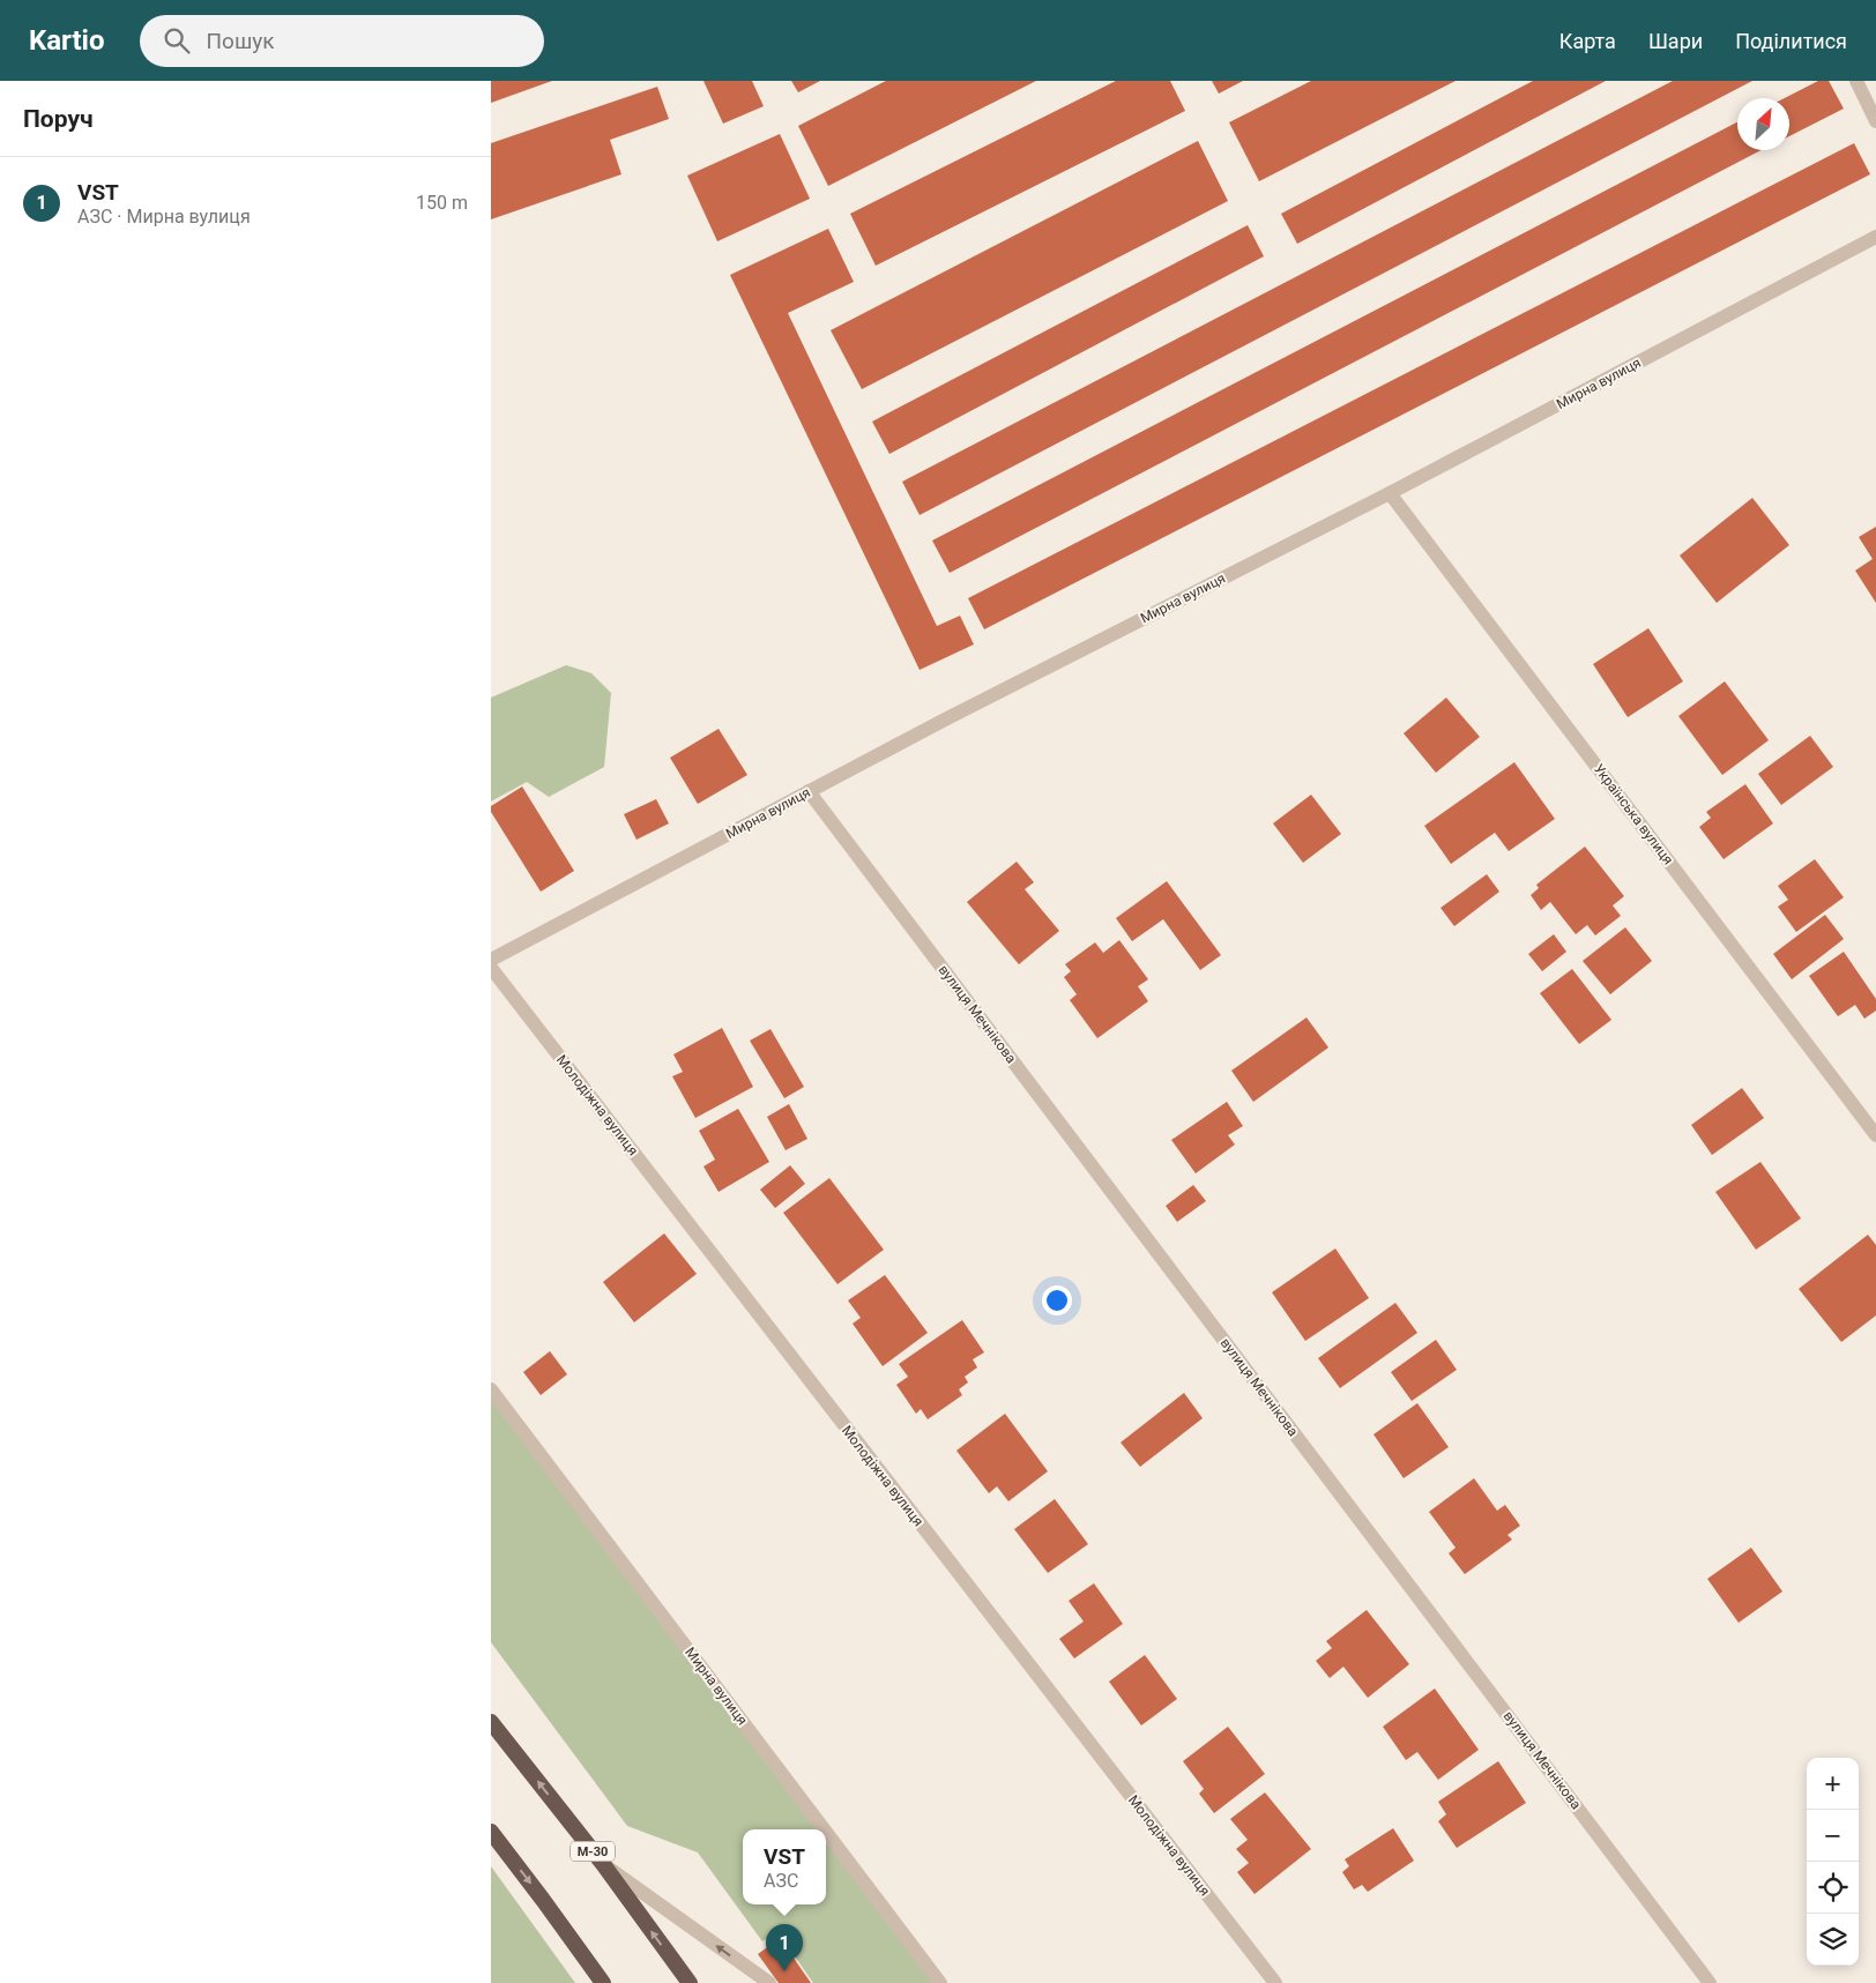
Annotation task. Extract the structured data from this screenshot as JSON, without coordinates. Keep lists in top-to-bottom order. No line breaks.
{"streets":{"highway":["М-30"],"street":["Мирна вулиця","Українська вулиця","вулиця Мечнікова","Молодіжна вулиця"]},"crossings":[["Мирна вулиця","Українська вулиця"],["Мирна вулиця","вулиця Мечнікова"]],"north":"top right","page":{"header":"Kartio","search":"Пошук","nav":["Карта","Шари","Поділитися"],"heading":"Поруч","list":[{"mark":"1","name":"VST","note":"АЗС · Мирна вулиця","value":"150 m"}],"map_buttons":["+","−"],"popup":["VST","АЗС"],"pins":"1"}}
